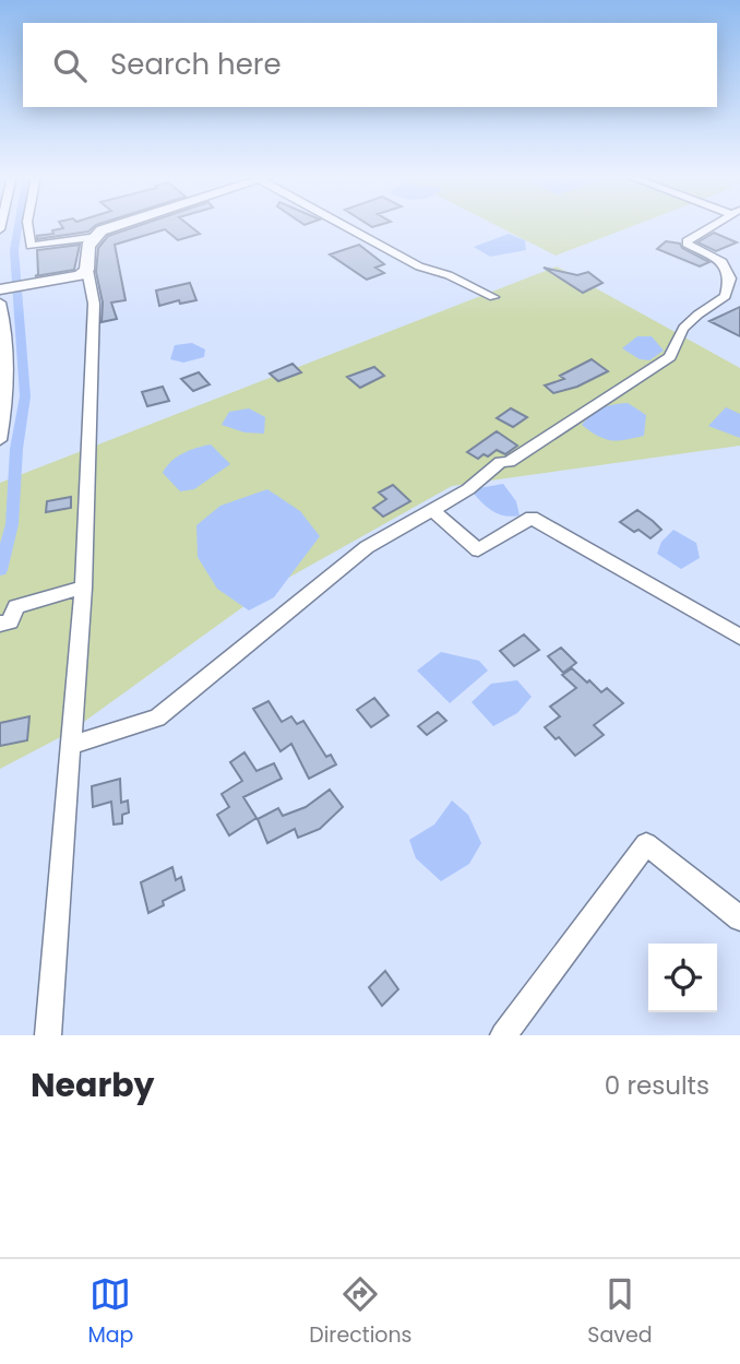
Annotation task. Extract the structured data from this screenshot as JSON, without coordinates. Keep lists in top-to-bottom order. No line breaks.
{"page":{"search":"Search here","heading":["Nearby","0 results"],"nav":["Map","Directions","Saved"]}}
